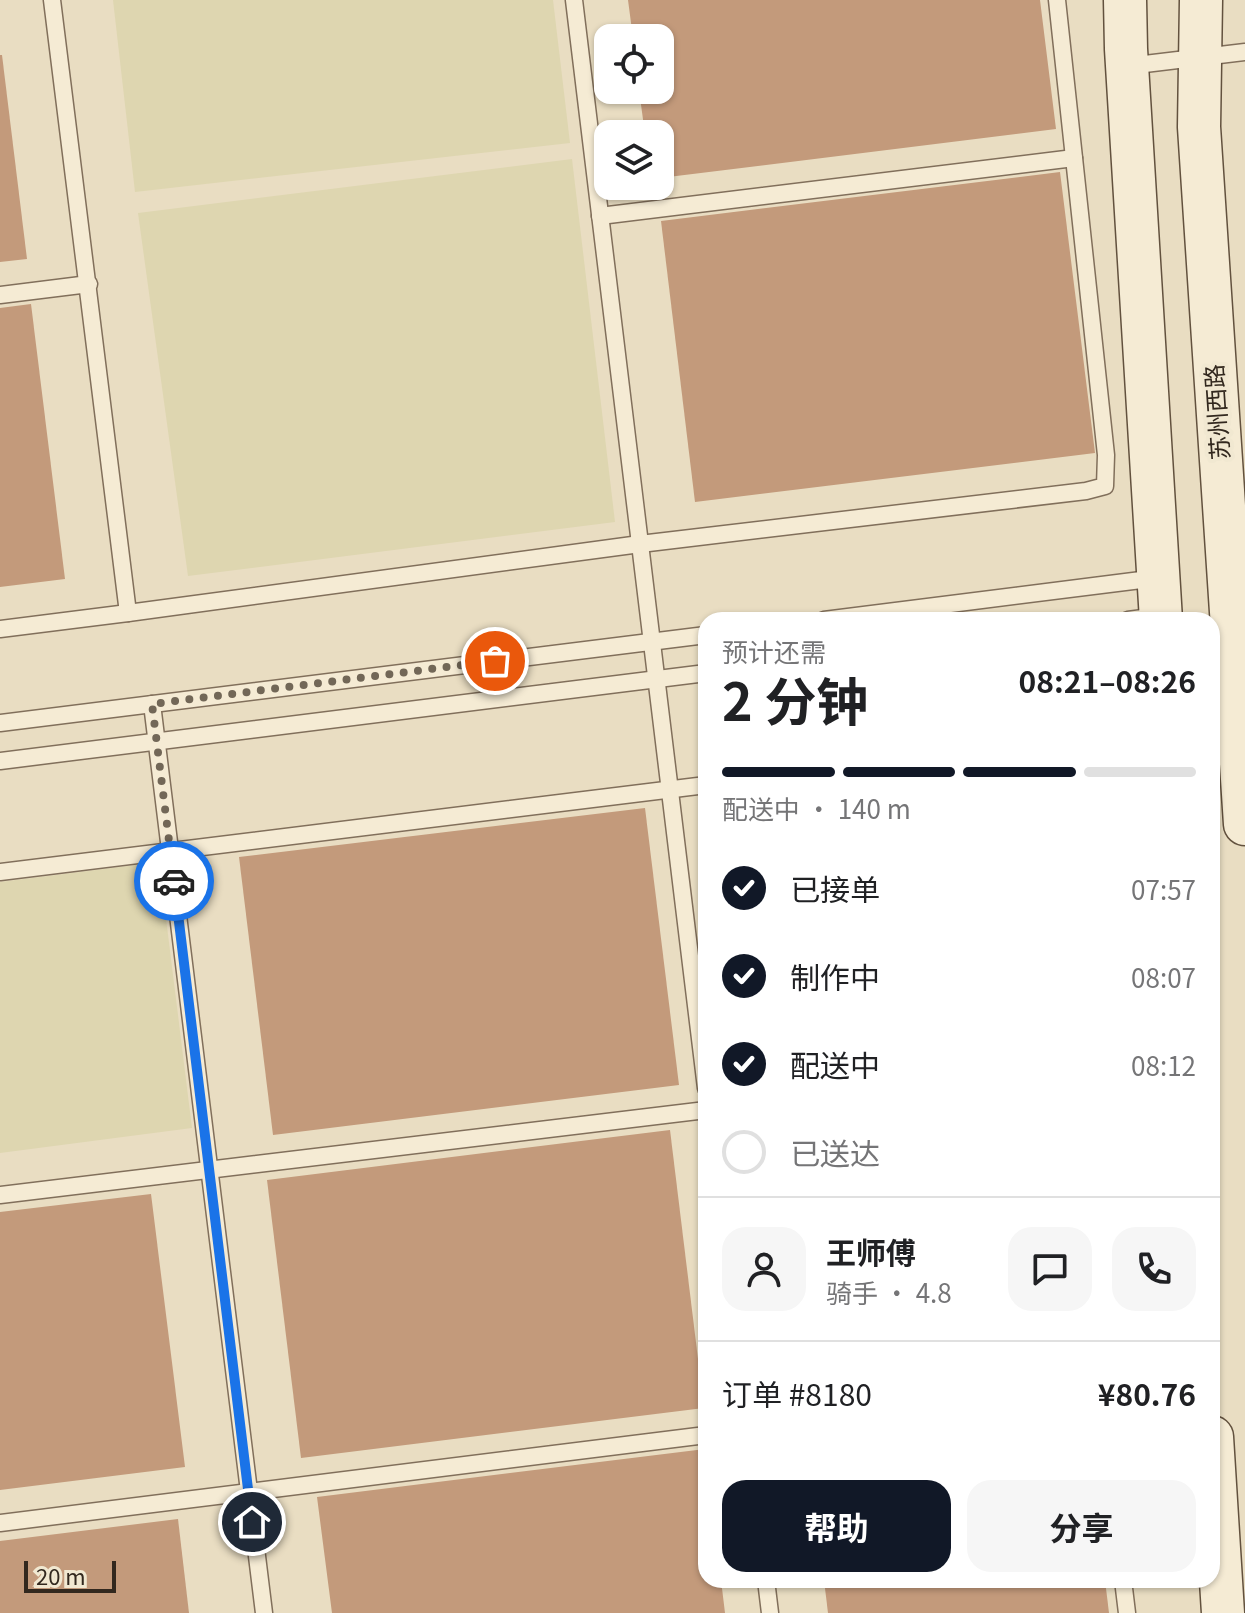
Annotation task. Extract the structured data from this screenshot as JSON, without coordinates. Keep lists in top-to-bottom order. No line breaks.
{"streets":{"main road":["苏州西路"]},"scale_bar":"20 m","page":{"heading":["2 分钟","预计还需","08:21–08:26"],"panel":["王师傅","骑手 · 4.8","订单 #8180","¥80.76"],"bar":"配送中 · 140 m","list":[["已接单","07:57"],["制作中","08:07"],["配送中","08:12"],"已送达"],"buttons":["帮助","分享"],"scale":"20 m"}}
